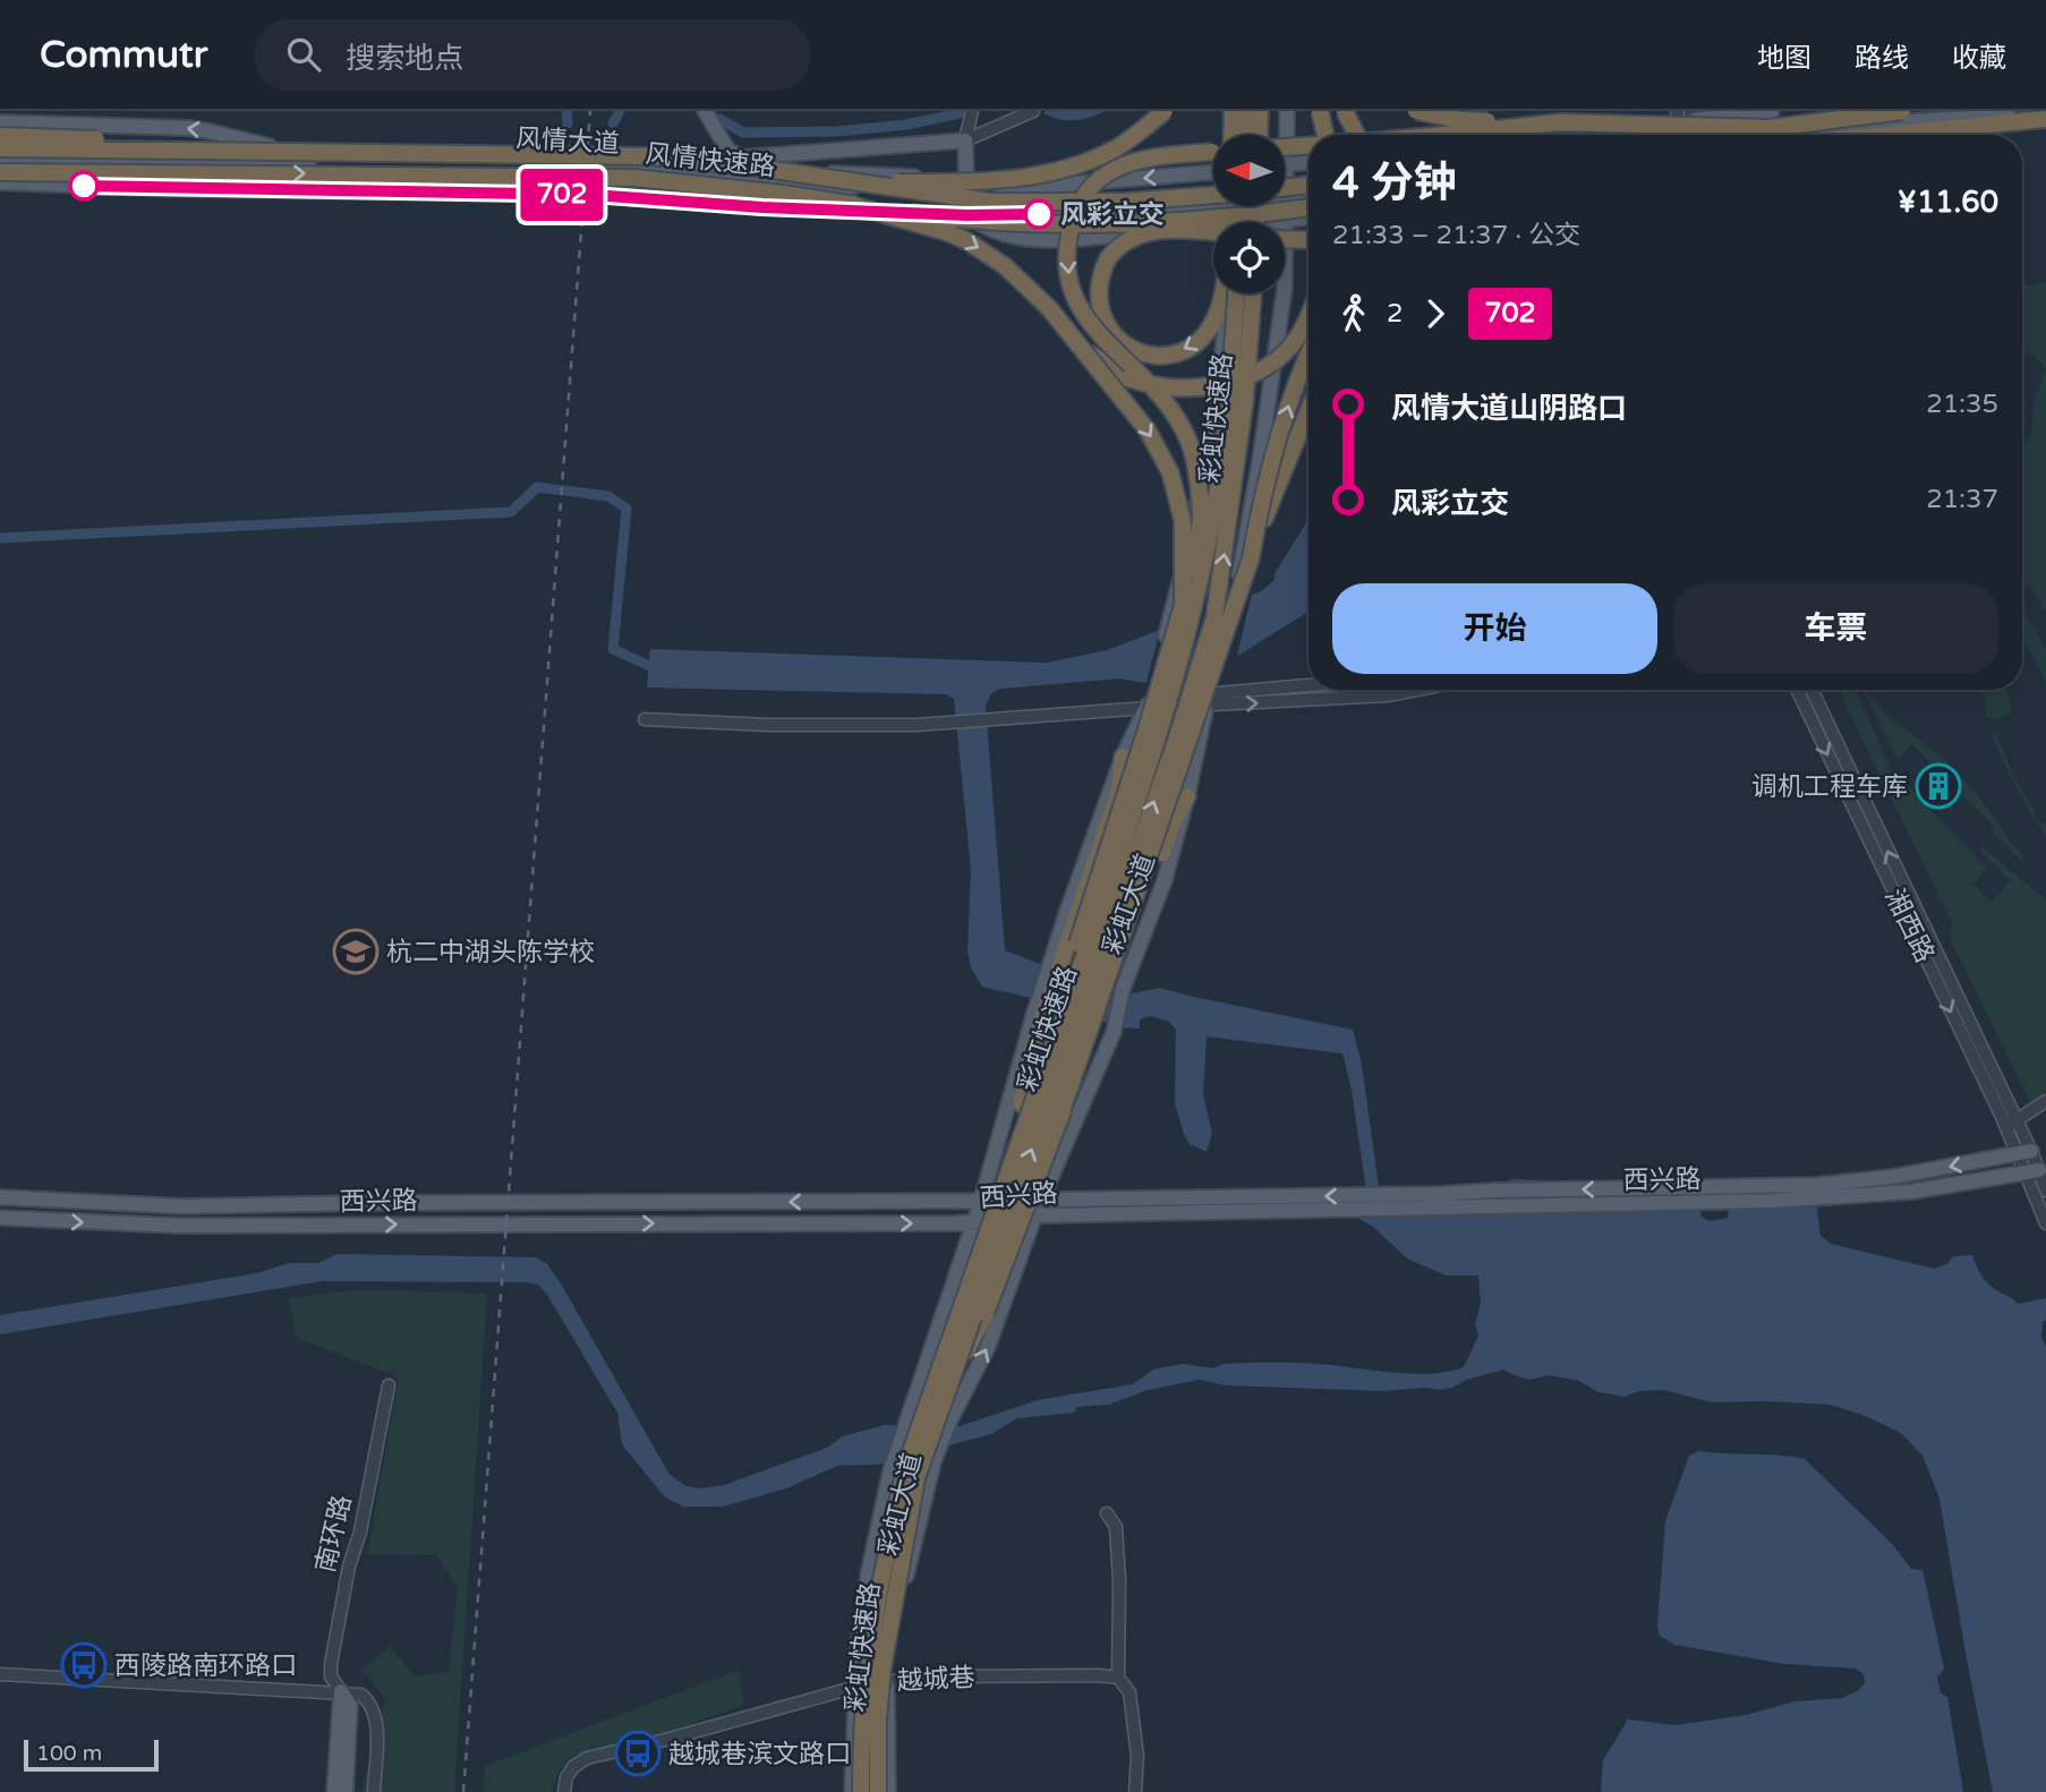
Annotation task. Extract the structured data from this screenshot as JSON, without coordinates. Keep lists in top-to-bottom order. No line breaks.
{"streets":{"highway":["风情快速路","彩虹快速路"],"main road":["风情大道","彩虹大道","西兴路","南环路"],"street":["湘西路","越城巷"]},"crossings":[["风情大道","风情快速路"],["彩虹大道","西兴路"],["彩虹大道","越城巷"],["湘西路","西兴路"]],"places":{"other":["风彩立交"],"building":["调机工程车库"],"school or university":["杭二中湖头陈学校"],"bus stop":["西陵路南环路口","越城巷滨文路口"]},"lines":["bus line 702"],"scale_bar":"100 m","north":"left","page":{"header":"Commutr","search":"搜索地点","nav":["地图","路线","收藏"],"on_map":"702","heading":["4 分钟","21:33 – 21:37 · 公交","¥11.60"],"legs":["2","702"],"list":[{"name":"风情大道山阴路口","value":"21:35"},{"name":"风彩立交","value":"21:37"}],"buttons":["开始","车票"],"scale":"100 m"}}
